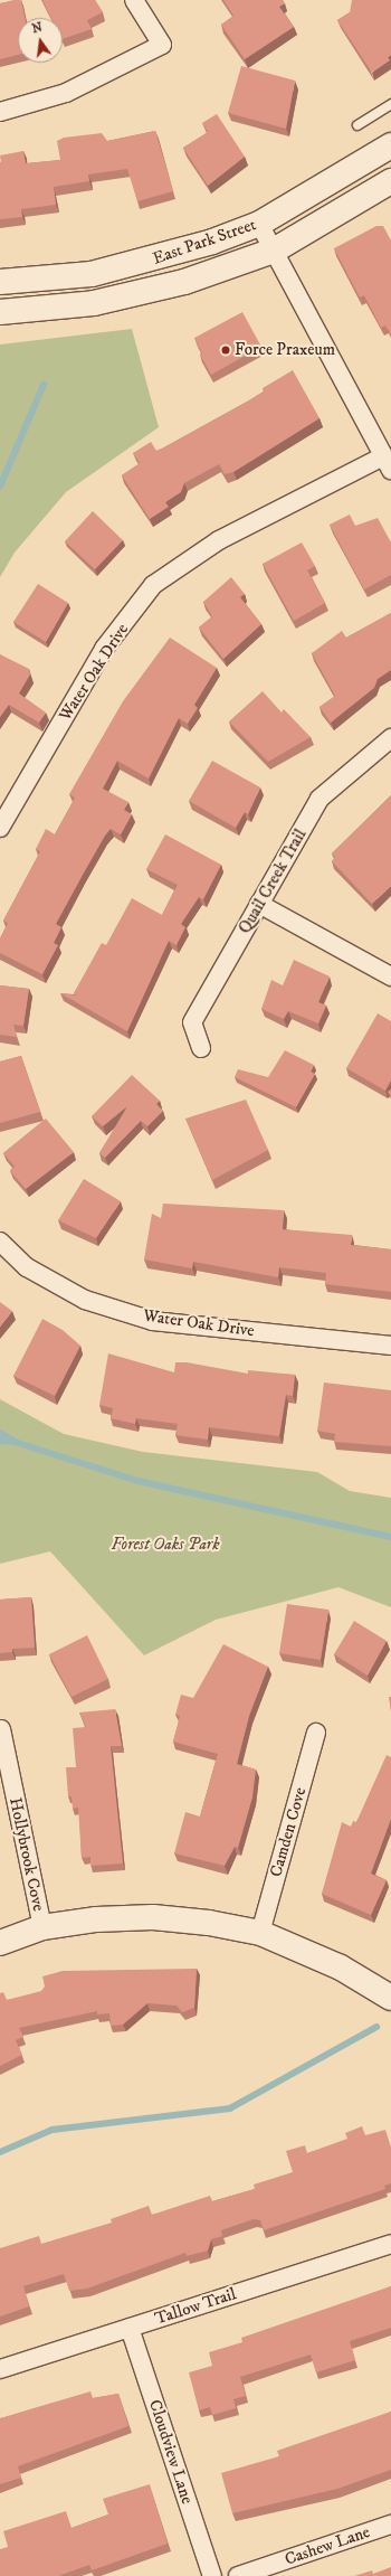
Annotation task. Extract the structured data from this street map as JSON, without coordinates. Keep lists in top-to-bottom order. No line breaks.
{"streets":{"street":["East Park Street","Water Oak Drive","Quail Creek Trail","Camden Cove","Hollybrook Cove","Tallow Trail","Cloudview Lane","Cashew Lane"]},"crossings":[["Tallow Trail","Cloudview Lane"]],"parks":["Forest Oaks Park"],"places":["Force Praxeum"],"north":"top"}
